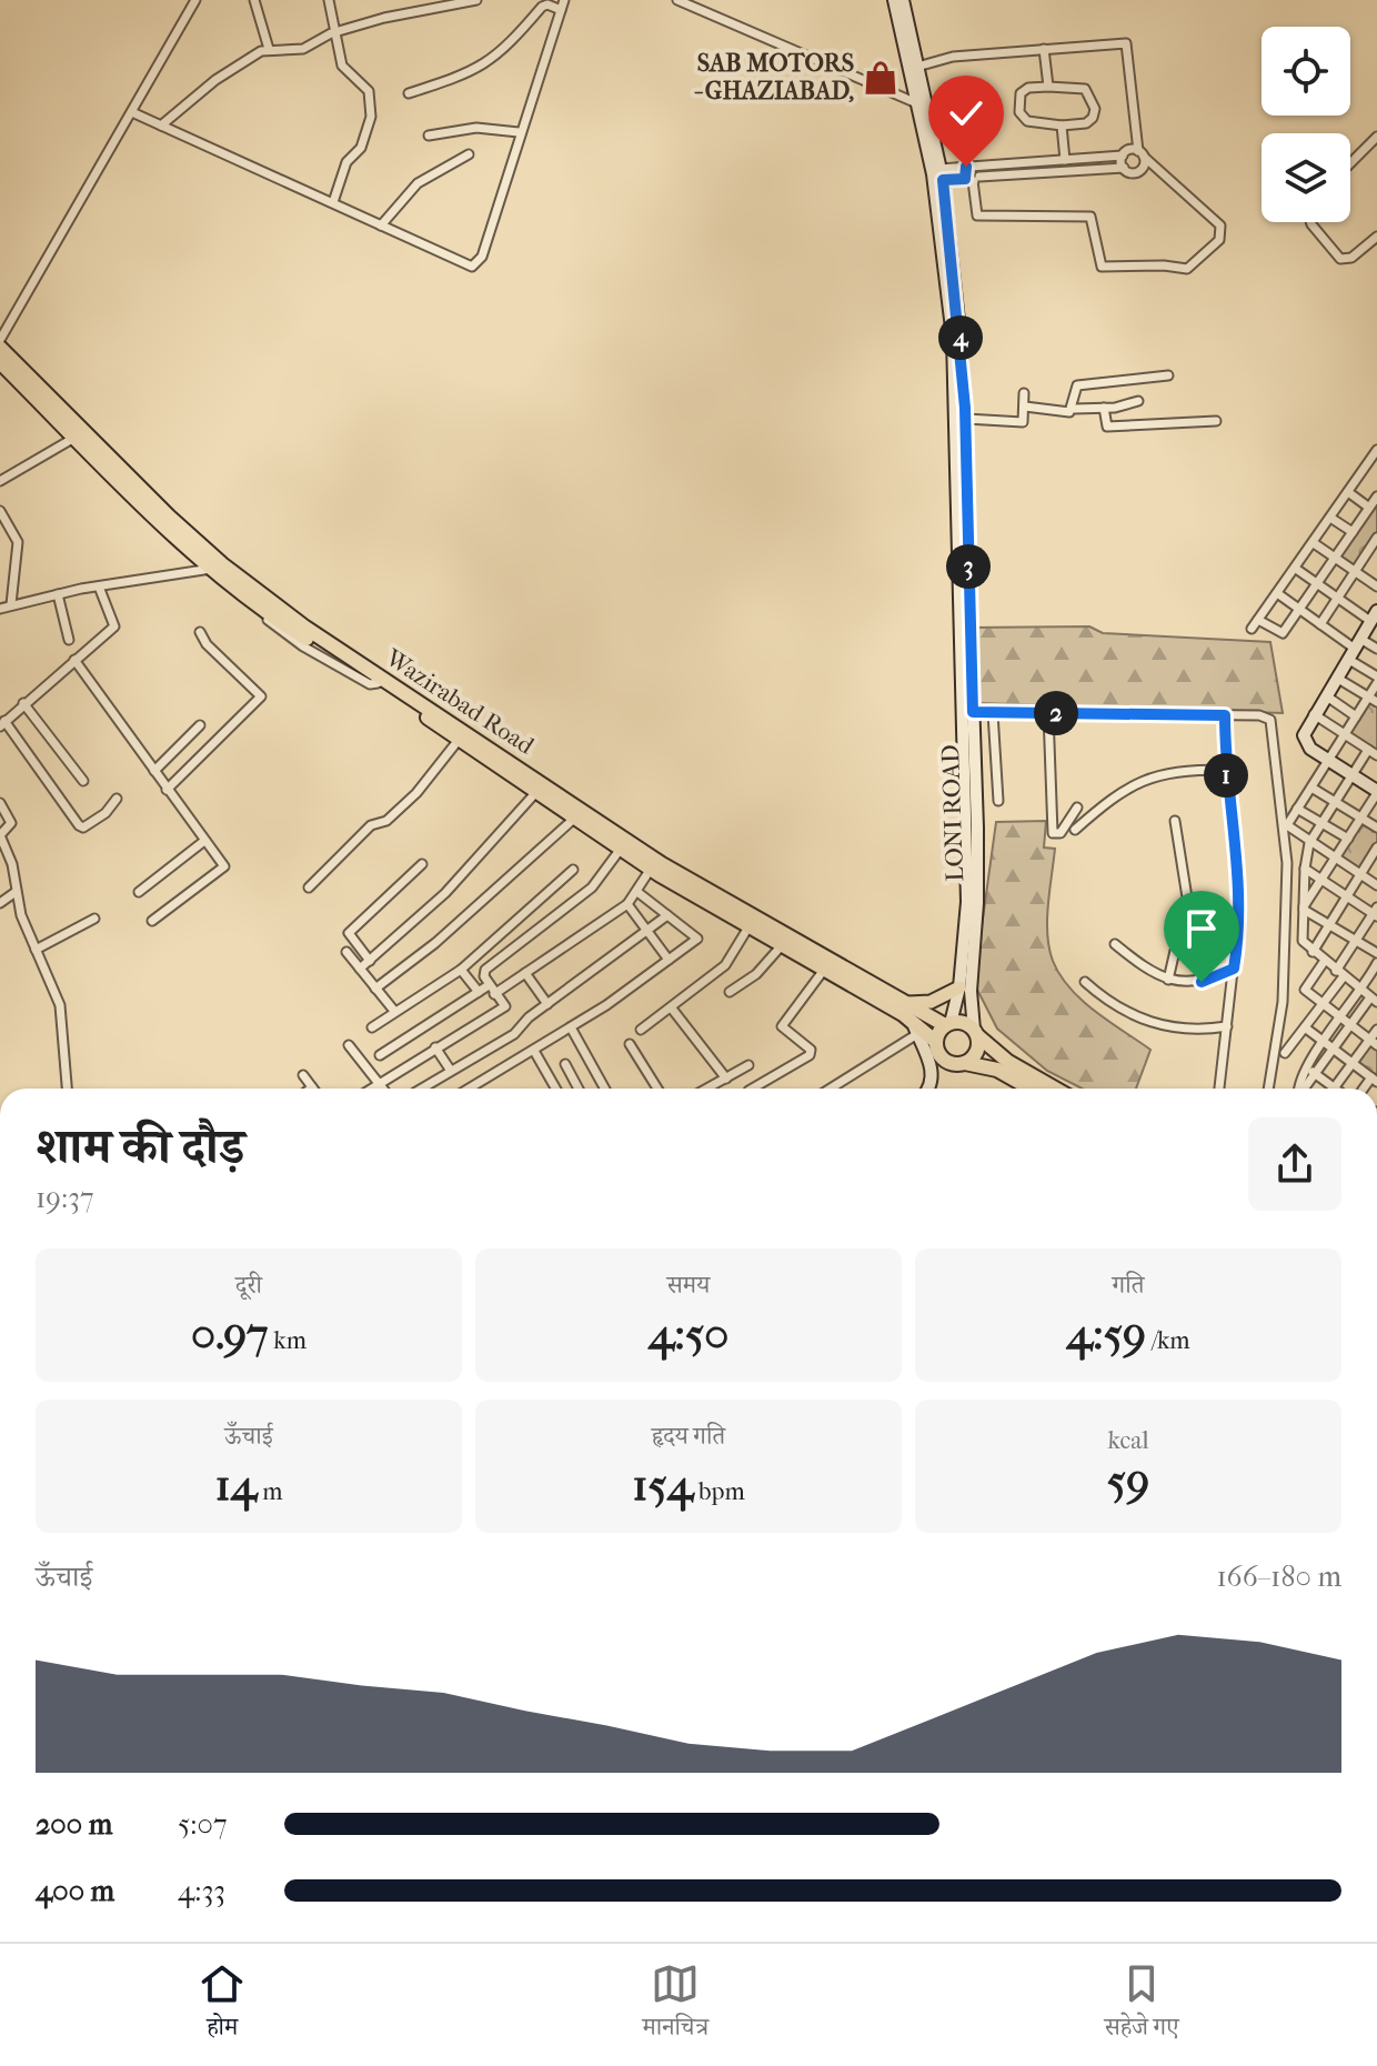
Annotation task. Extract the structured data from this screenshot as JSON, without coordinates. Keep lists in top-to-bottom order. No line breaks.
{"streets":{"highway":["Wazirabad Road"],"street":["LONI ROAD"]},"places":{"shop":["SAB MOTORS - GHAZIABAD,"]},"page":{"pins":["4","3","2","1"],"heading":["शाम की दौड़","19:37"],"stats":[["दूरी","0.97 km"],["समय","4:50"],["गति","4:59 /km"],["ऊँचाई","14 m"],["हृदय गति","154 bpm"],["kcal","59"]],"chart":["ऊँचाई","166–180 m"],"list":[{"name":"200 m","note":"5:07"},{"name":"400 m","note":"4:33"}],"tabs":["होम","मानचित्र","सहेजे गए"]}}
